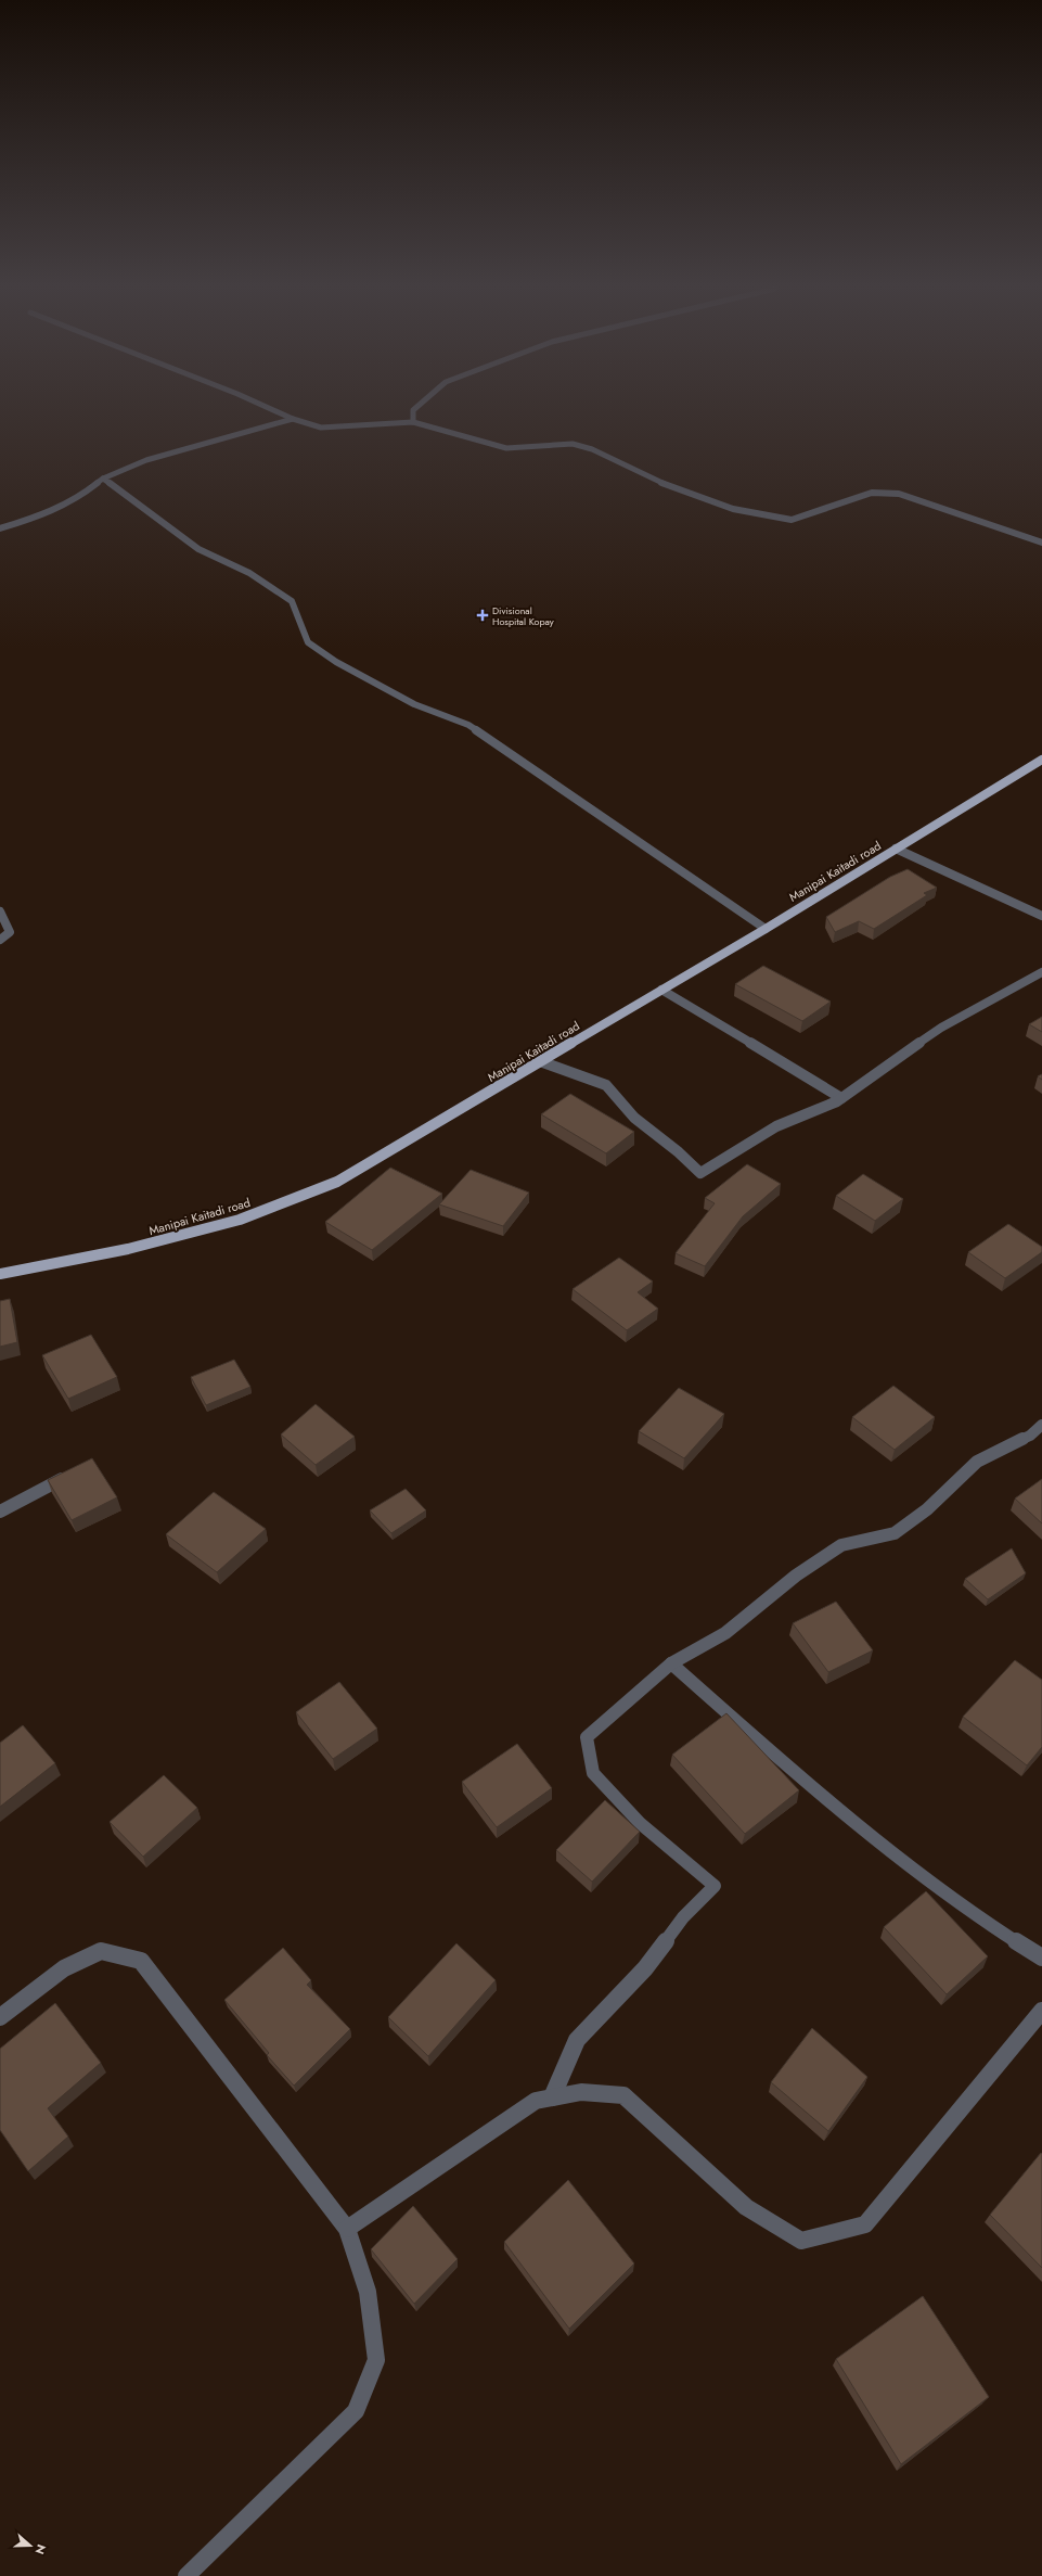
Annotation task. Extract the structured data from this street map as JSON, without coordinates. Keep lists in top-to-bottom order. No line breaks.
{"streets":{"main road":["Manipai Kaitadi road"]},"places":{"health":["Divisional Hospital Kopay"]},"north":"right"}
